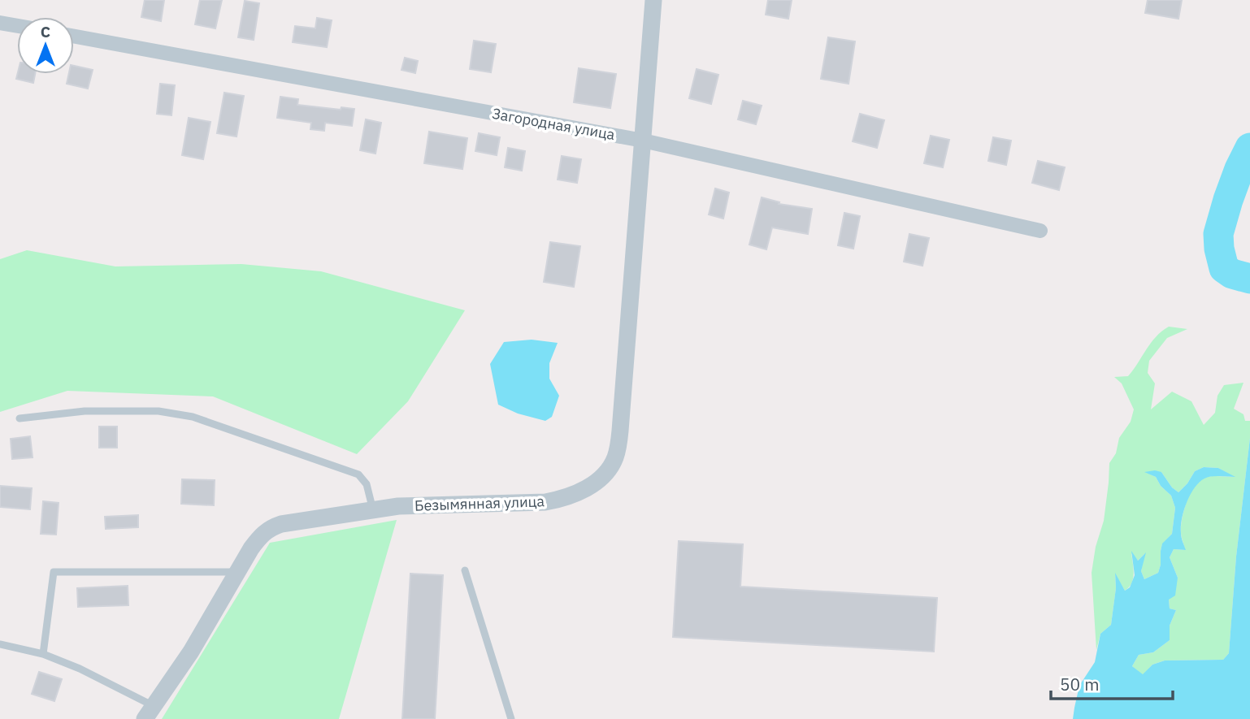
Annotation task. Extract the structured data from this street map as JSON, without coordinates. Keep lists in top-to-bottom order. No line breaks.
{"streets":{"street":["Загородная улица","Безымянная улица"]},"crossings":[["Загородная улица","Безымянная улица"]],"scale_bar":"50 m","north":"top"}
